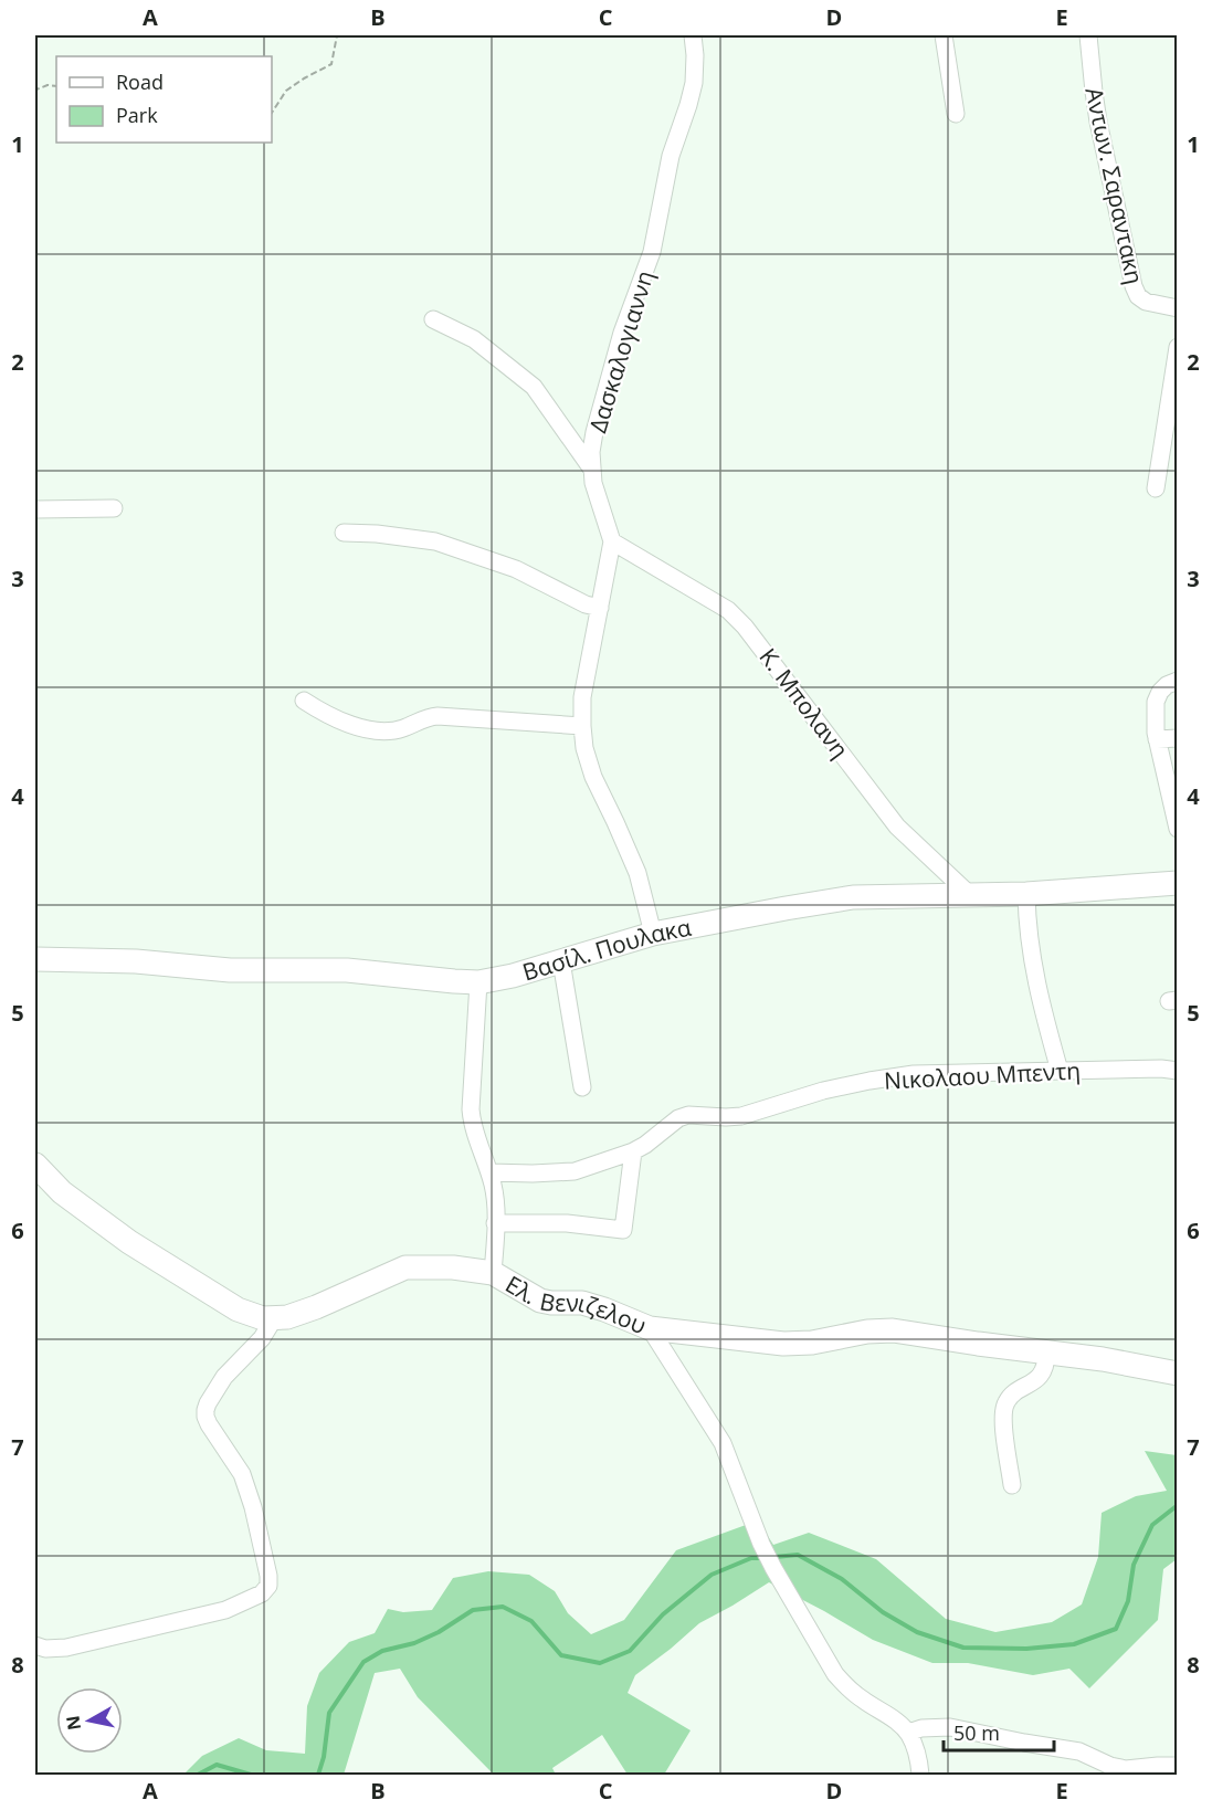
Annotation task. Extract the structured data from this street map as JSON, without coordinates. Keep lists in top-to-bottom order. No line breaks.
{"streets":{"street":["Αντων. Σαραντακη","Δασκαλογιαννη","Κ. Μπολανη","Βασίλ. Πουλακα","Νικολαου Μπεντη","Ελ. Βενιζελου"]},"crossings":[["Δασκαλογιαννη","Κ. Μπολανη"],["Δασκαλογιαννη","Βασίλ. Πουλακα"],["Κ. Μπολανη","Βασίλ. Πουλακα"]],"legend":["Road","Park"],"scale_bar":"50 m","north":"left","grid":{"columns":["A","B","C","D","E"],"rows":["1","2","3","4","5","6","7","8"]}}
